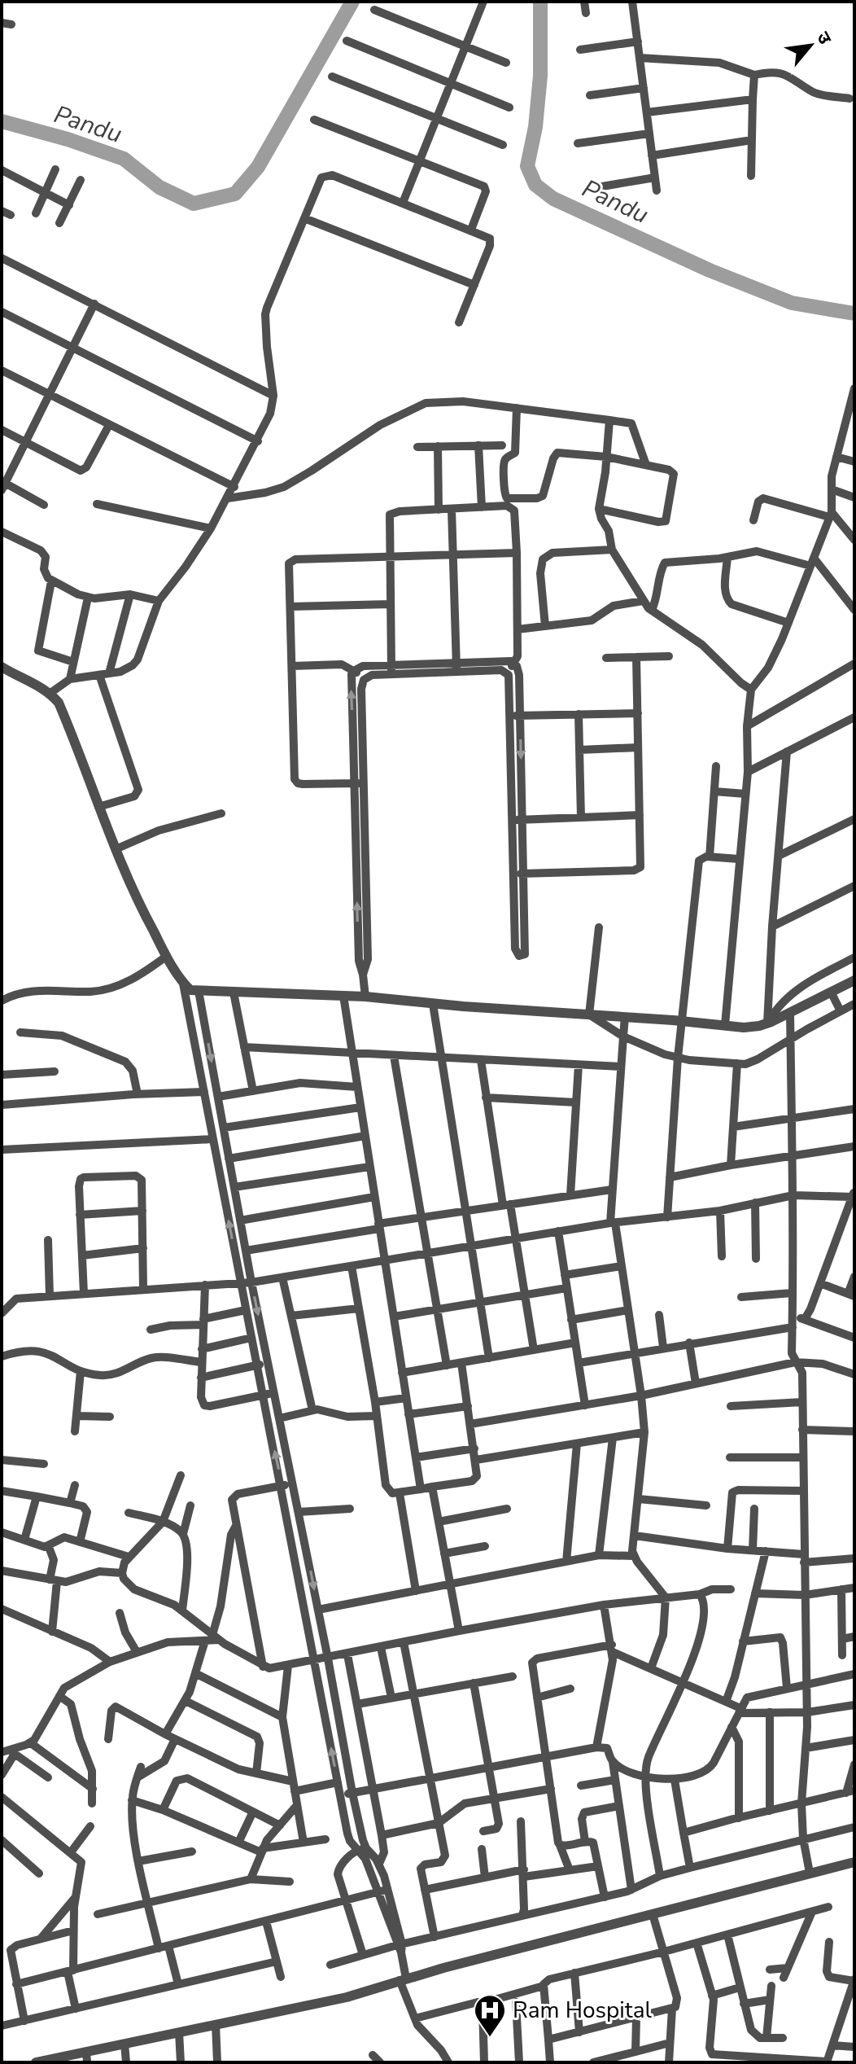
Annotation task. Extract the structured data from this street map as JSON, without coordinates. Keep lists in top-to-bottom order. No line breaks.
{"water":["Pandu"],"places":{"hospital":["Ram Hospital"]},"north":"top right"}
